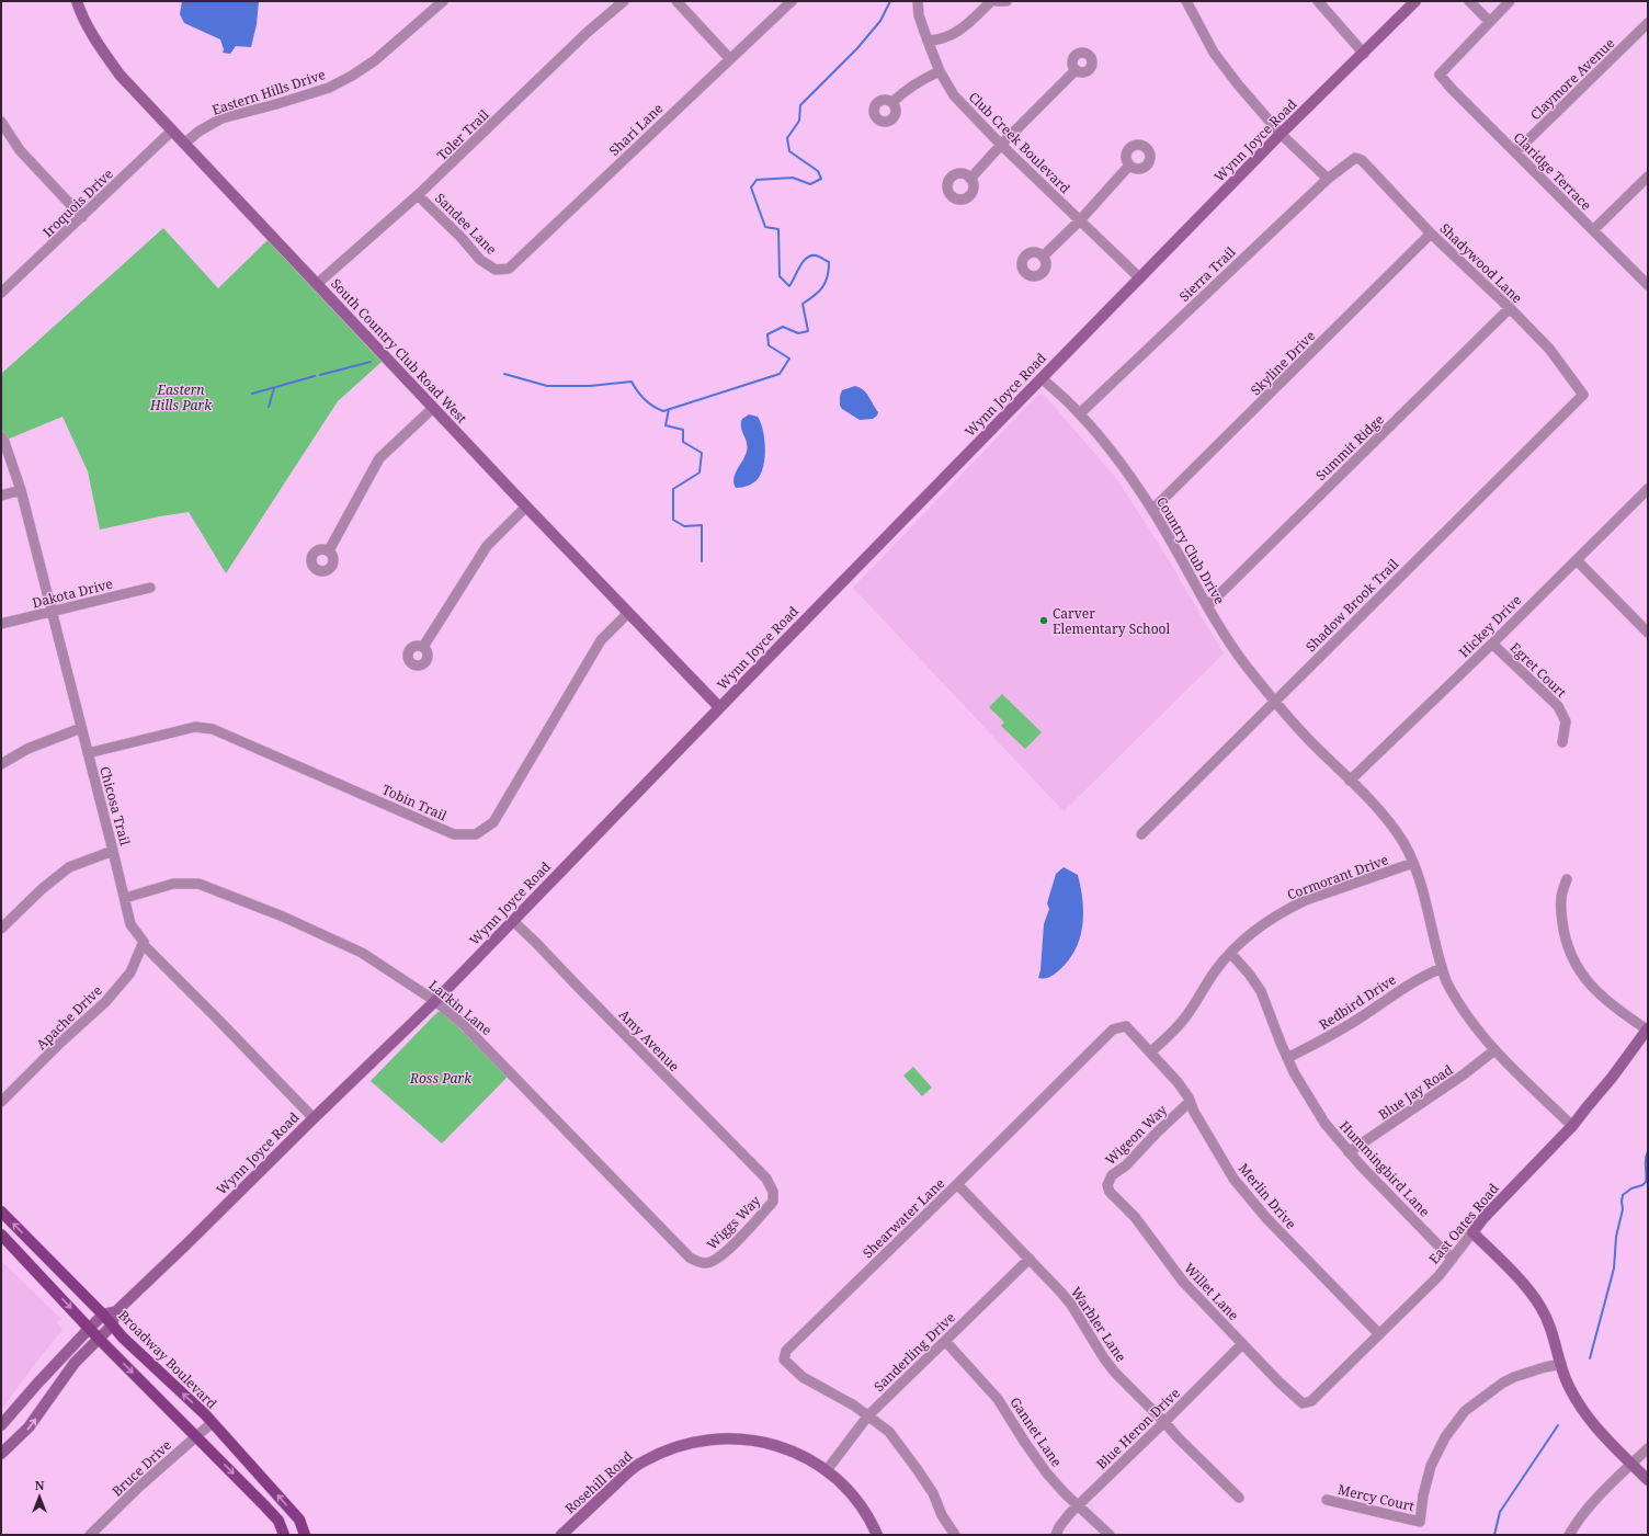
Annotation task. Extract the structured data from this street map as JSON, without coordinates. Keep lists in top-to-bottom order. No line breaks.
{"streets":{"main road":["Broadway Boulevard"],"street":["Claymore Avenue","Eastern Hills Drive","Shari Lane","Toler Trail","Wynn Joyce Road","Club Creek Boulevard","Claridge Terrace","Iroquois Drive","Sandee Lane","Shadywood Lane","Sierra Trail","South Country Club Road West","Skyline Drive","Summit Ridge","Country Club Drive","Dakota Drive","Shadow Brook Trail","Hickey Drive","Egret Court","Tobin Trail","Chicosa Trail","Cormorant Drive","Redbird Drive","Larkin Lane","Apache Drive","Amy Avenue","Blue Jay Road","Wigeon Way","Hummingbird Lane","Merlin Drive","Shearwater Lane","Wiggs Way","East Oates Road","Willet Lane","Warbler Lane","Sanderling Drive","Blue Heron Drive","Gannet Lane","Bruce Drive","Rosehill Road","Mercy Court"]},"crossings":[["Claymore Avenue","Claridge Terrace"],["Eastern Hills Drive","South Country Club Road West"],["Shari Lane","Sandee Lane"],["Toler Trail","Sandee Lane"],["Toler Trail","South Country Club Road West"],["Wynn Joyce Road","Club Creek Boulevard"],["Wynn Joyce Road","South Country Club Road West"],["Wynn Joyce Road","Country Club Drive"],["Wynn Joyce Road","Chicosa Trail"],["Wynn Joyce Road","Larkin Lane"],["Wynn Joyce Road","Amy Avenue"],["Wynn Joyce Road","Broadway Boulevard"],["Iroquois Drive","South Country Club Road West"],["Shadywood Lane","Sierra Trail"],["Shadywood Lane","Skyline Drive"],["Shadywood Lane","Summit Ridge"],["Shadywood Lane","Shadow Brook Trail"],["Sierra Trail","Country Club Drive"],["South Country Club Road West","Tobin Trail"],["Skyline Drive","Country Club Drive"],["Summit Ridge","Country Club Drive"],["Country Club Drive","Shadow Brook Trail"],["Country Club Drive","Hickey Drive"],["Country Club Drive","Cormorant Drive"],["Country Club Drive","Redbird Drive"],["Country Club Drive","Blue Jay Road"],["Country Club Drive","East Oates Road"],["Dakota Drive","Chicosa Trail"],["Hickey Drive","Egret Court"],["Tobin Trail","Chicosa Trail"],["Chicosa Trail","Larkin Lane"],["Chicosa Trail","Apache Drive"],["Cormorant Drive","Hummingbird Lane"],["Cormorant Drive","Merlin Drive"],["Redbird Drive","Hummingbird Lane"],["Larkin Lane","Wiggs Way"],["Amy Avenue","Wiggs Way"],["Blue Jay Road","Hummingbird Lane"],["Wigeon Way","Merlin Drive"],["Wigeon Way","Willet Lane"],["Hummingbird Lane","East Oates Road"],["Merlin Drive","Shearwater Lane"],["Merlin Drive","East Oates Road"],["Shearwater Lane","Warbler Lane"],["Shearwater Lane","Sanderling Drive"],["East Oates Road","Willet Lane"],["Willet Lane","Blue Heron Drive"],["Warbler Lane","Sanderling Drive"],["Warbler Lane","Blue Heron Drive"],["Sanderling Drive","Gannet Lane"],["Sanderling Drive","Rosehill Road"],["Broadway Boulevard","Bruce Drive"],["Blue Heron Drive","Gannet Lane"]],"parks":["Eastern Hills Park","Ross Park"],"places":["Carver Elementary School"],"north":"top"}
